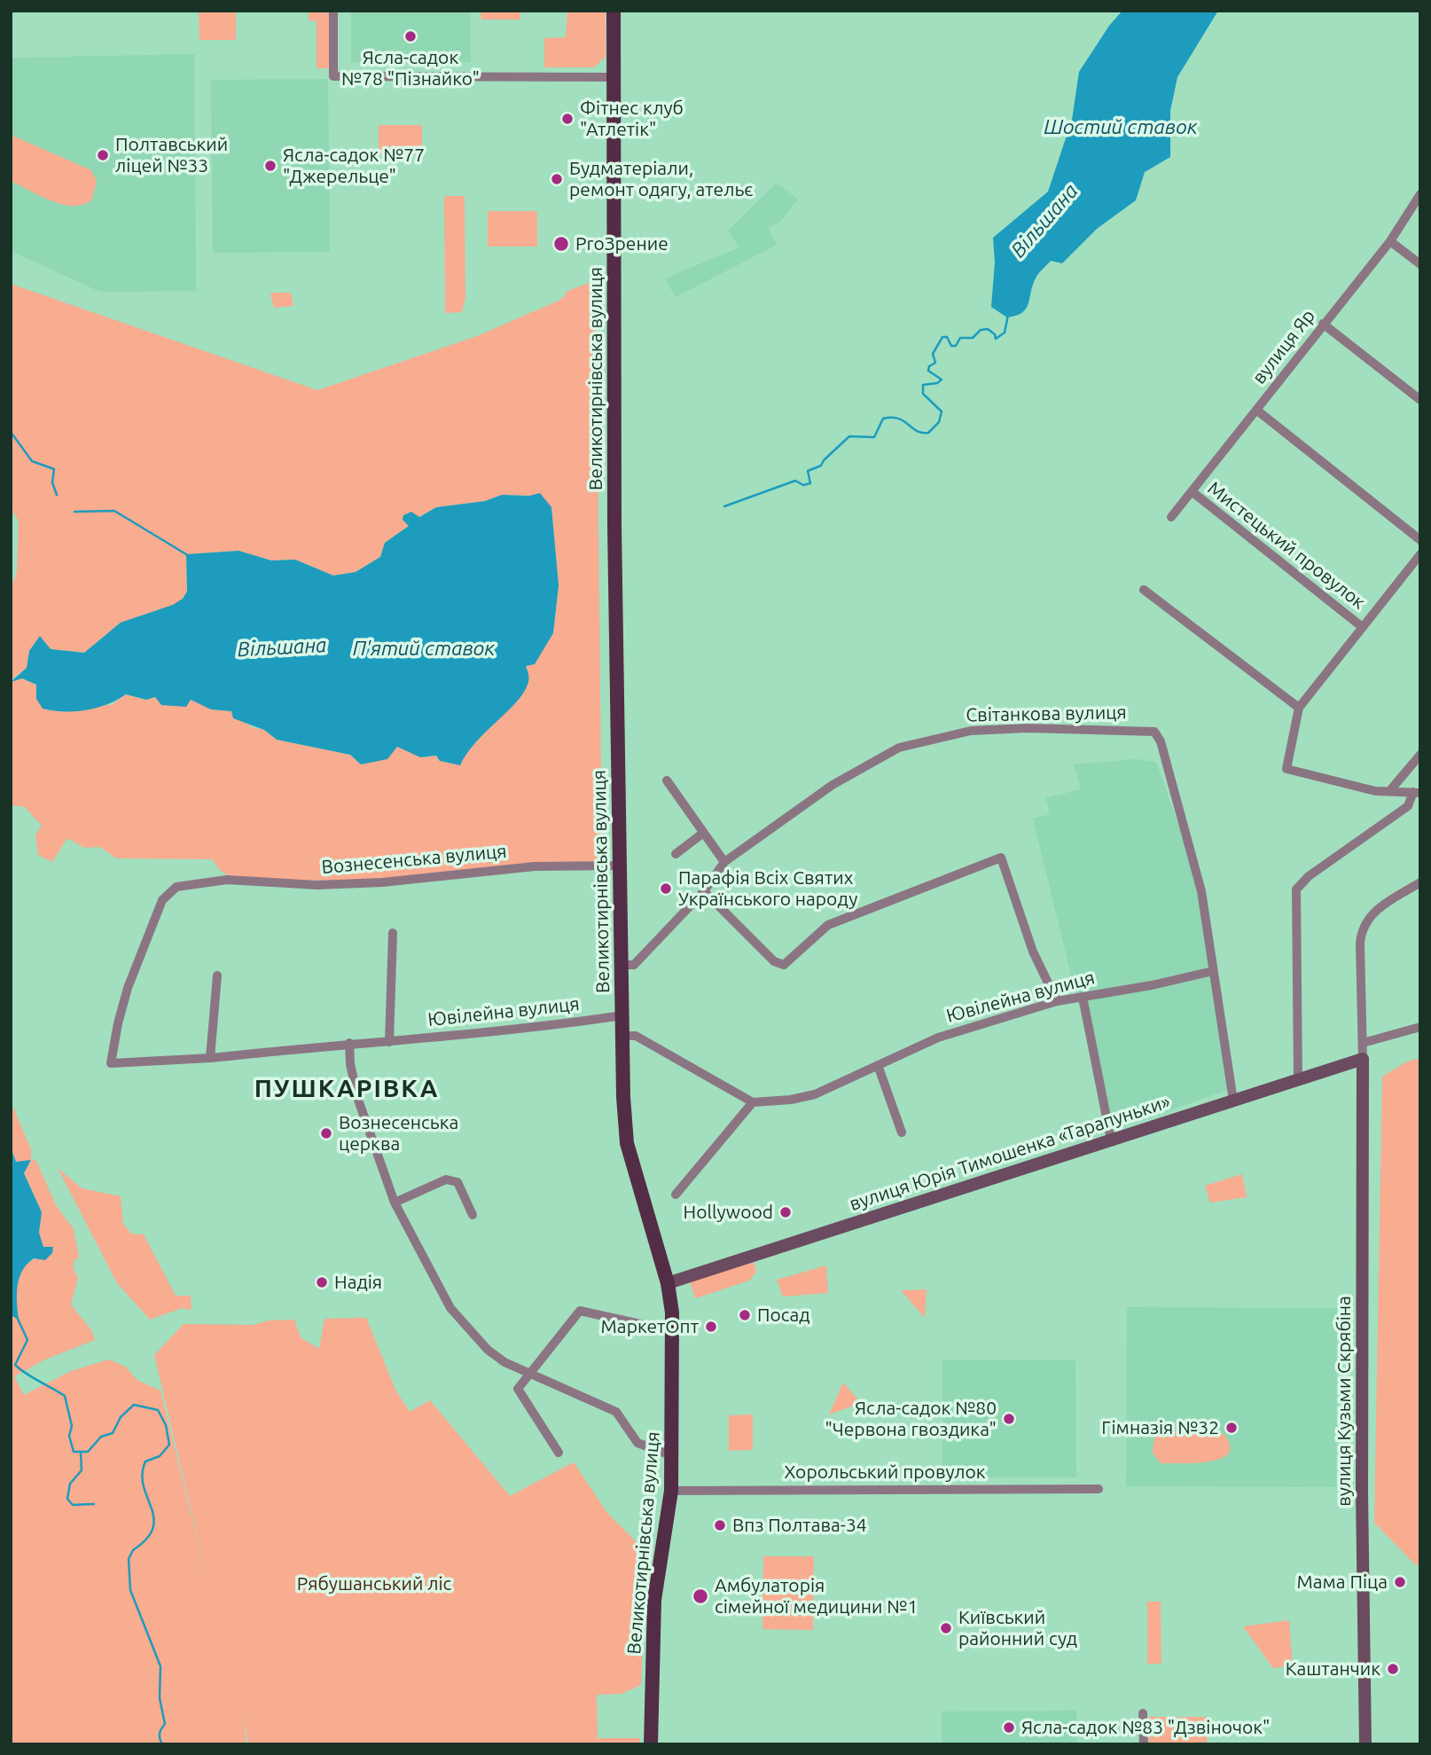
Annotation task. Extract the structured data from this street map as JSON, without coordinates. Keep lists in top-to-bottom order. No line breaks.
{"streets":{"main road":["Великотирнівська вулиця"],"street":["вулиця Яр","Мистецький провулок","Світанкова вулиця","Вознесенська вулиця","Ювілейна вулиця","вулиця Юрія Тимошенка «Тарапуньки»","вулиця Кузьми Скрябіна","Хорольський провулок"]},"crossings":[["вулиця Яр","Мистецький провулок"],["Великотирнівська вулиця","Світанкова вулиця"],["Великотирнівська вулиця","Вознесенська вулиця"],["Великотирнівська вулиця","Ювілейна вулиця"],["Великотирнівська вулиця","вулиця Юрія Тимошенка «Тарапуньки»"],["Великотирнівська вулиця","Хорольський провулок"],["Світанкова вулиця","Ювілейна вулиця"],["Вознесенська вулиця","Ювілейна вулиця"],["вулиця Юрія Тимошенка «Тарапуньки»","вулиця Кузьми Скрябіна"]],"districts":["ПУШКАРІВКА"],"water":["Шостий ставок","Вільшана","П'ятий ставок"],"parks":["Рябушанський ліс"],"places":["Ясла-садок №78 \"Пізнайко\"","Фітнес клуб \"Атлетік\"","Полтавський ліцей №33","Ясла-садок №77 \"Джерельце\"","Будматеріали, ремонт одягу, ательє","ProЗрение","Парафія Всіх Святих Українського народу","Вознесенська церква","Hollywood","Надія","Посад","МаркетОпт","Ясла-садок №80 \"Червона гвоздика\"","Гімназія №32","Впз Полтава-34","Мама Піца","Амбулаторія сімейної медицини №1","Київський районний суд","Каштанчик","Ясла-садок №83 \"Дзвіночок\""]}
